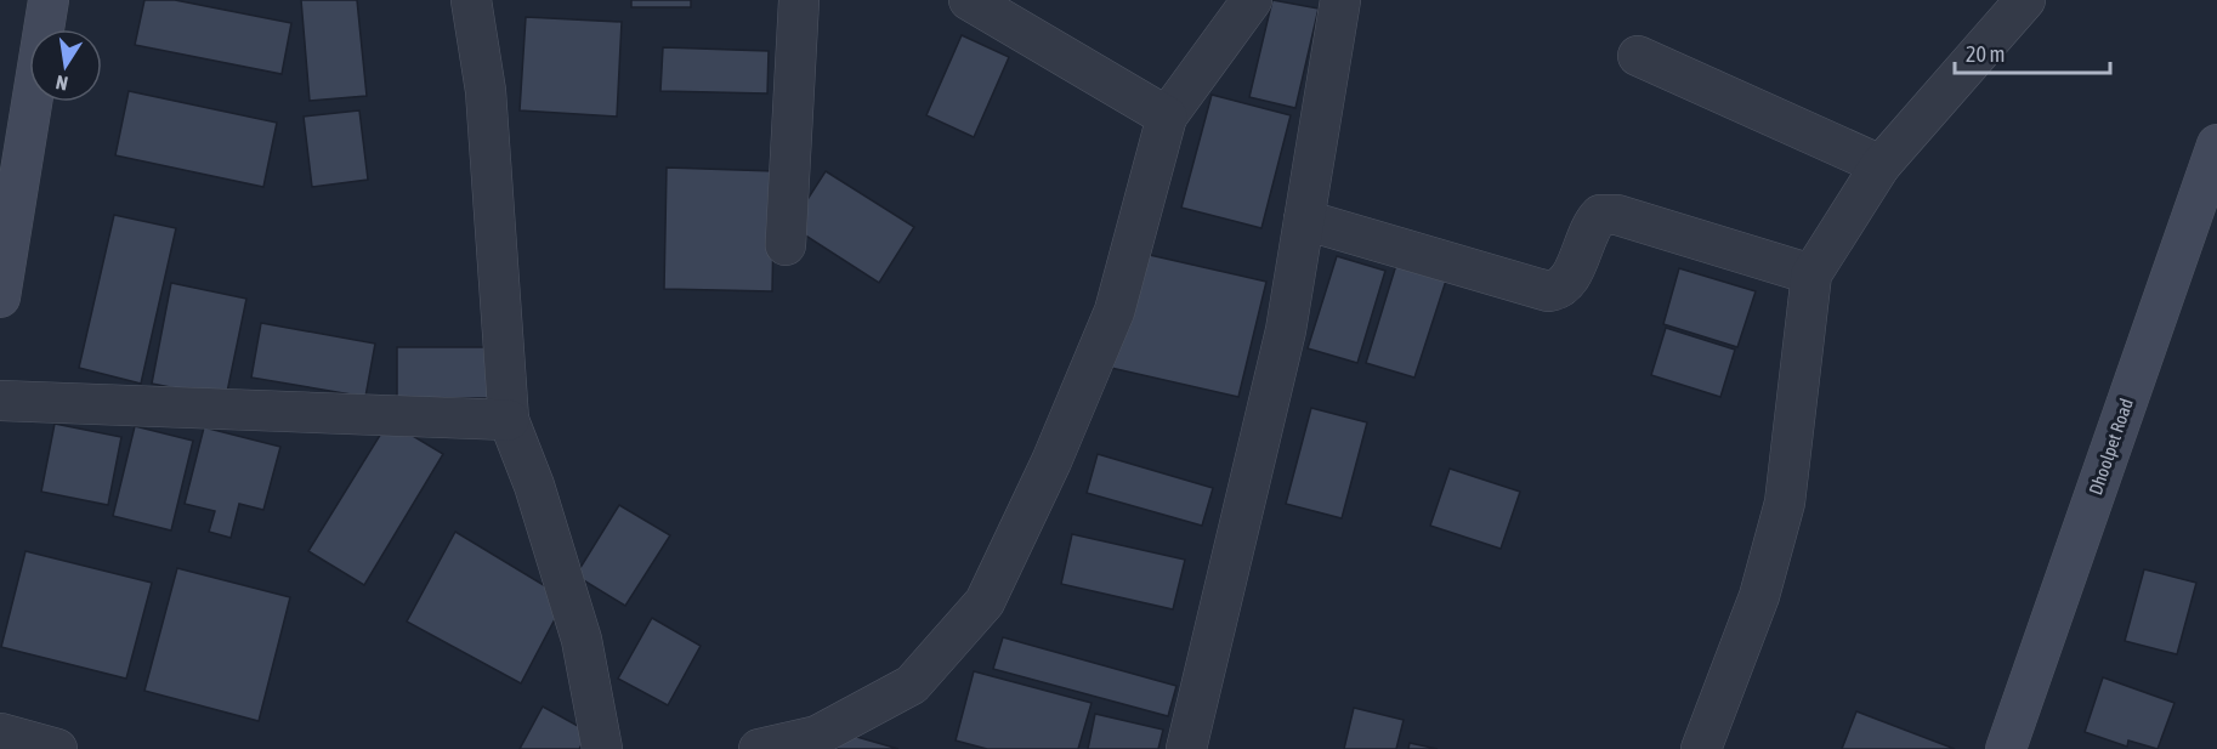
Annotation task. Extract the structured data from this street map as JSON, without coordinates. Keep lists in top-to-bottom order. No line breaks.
{"streets":{"main road":["Dhoolpet Road"]},"scale_bar":"20 m","north":"bottom"}
